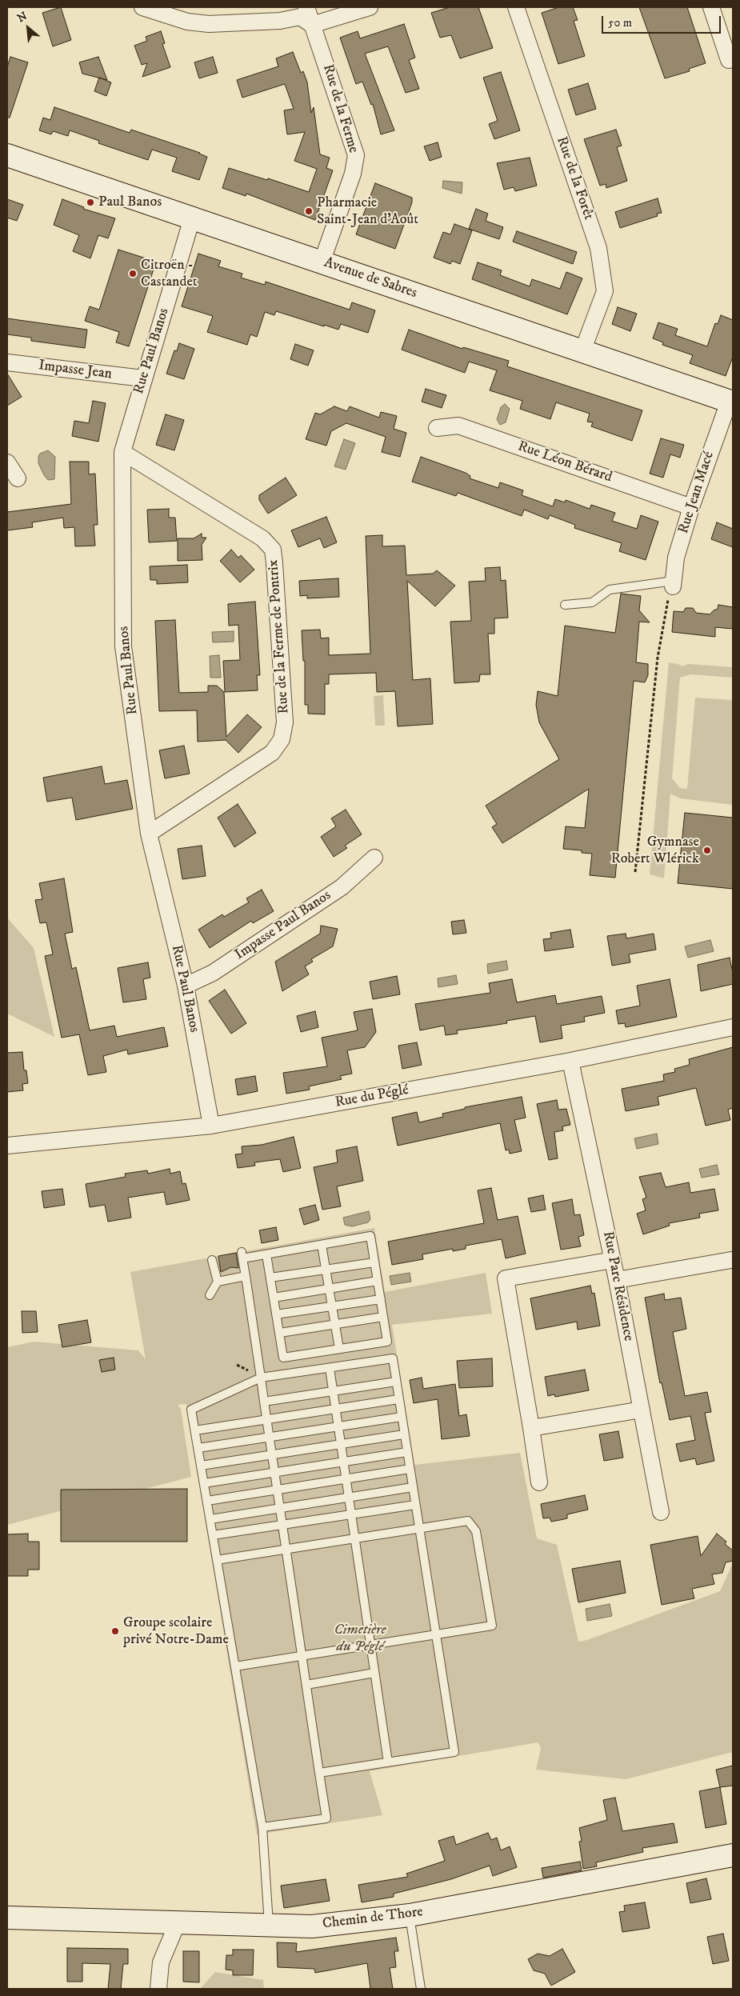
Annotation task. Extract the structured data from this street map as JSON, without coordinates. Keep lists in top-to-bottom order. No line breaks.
{"streets":{"main road":["Avenue de Sabres","Chemin de Thore"],"street":["Rue de la Ferme","Rue de la Forêt","Rue Paul Banos","Impasse Jean","Rue Léon Bérard","Rue Jean Macé","Rue de la Ferme de Pontrix","Impasse Paul Banos","Rue du Péglé","Rue Parc Résidence"]},"crossings":[["Rue de la Ferme","Avenue de Sabres"],["Rue de la Forêt","Avenue de Sabres"],["Avenue de Sabres","Rue Paul Banos"],["Avenue de Sabres","Rue Jean Macé"],["Rue Paul Banos","Impasse Jean"],["Rue Paul Banos","Rue de la Ferme de Pontrix"],["Rue Paul Banos","Impasse Paul Banos"],["Rue Paul Banos","Rue du Péglé"],["Rue Léon Bérard","Rue Jean Macé"],["Rue du Péglé","Rue Parc Résidence"]],"parks":["Cimetière du Péglé"],"places":["Paul Banos","Pharmacie Saint-Jean d'Août","Citroën - Castandet","Gymnase Robert Wlérick","Groupe scolaire privé Notre-Dame"],"scale_bar":"50 m","north":"top left"}
